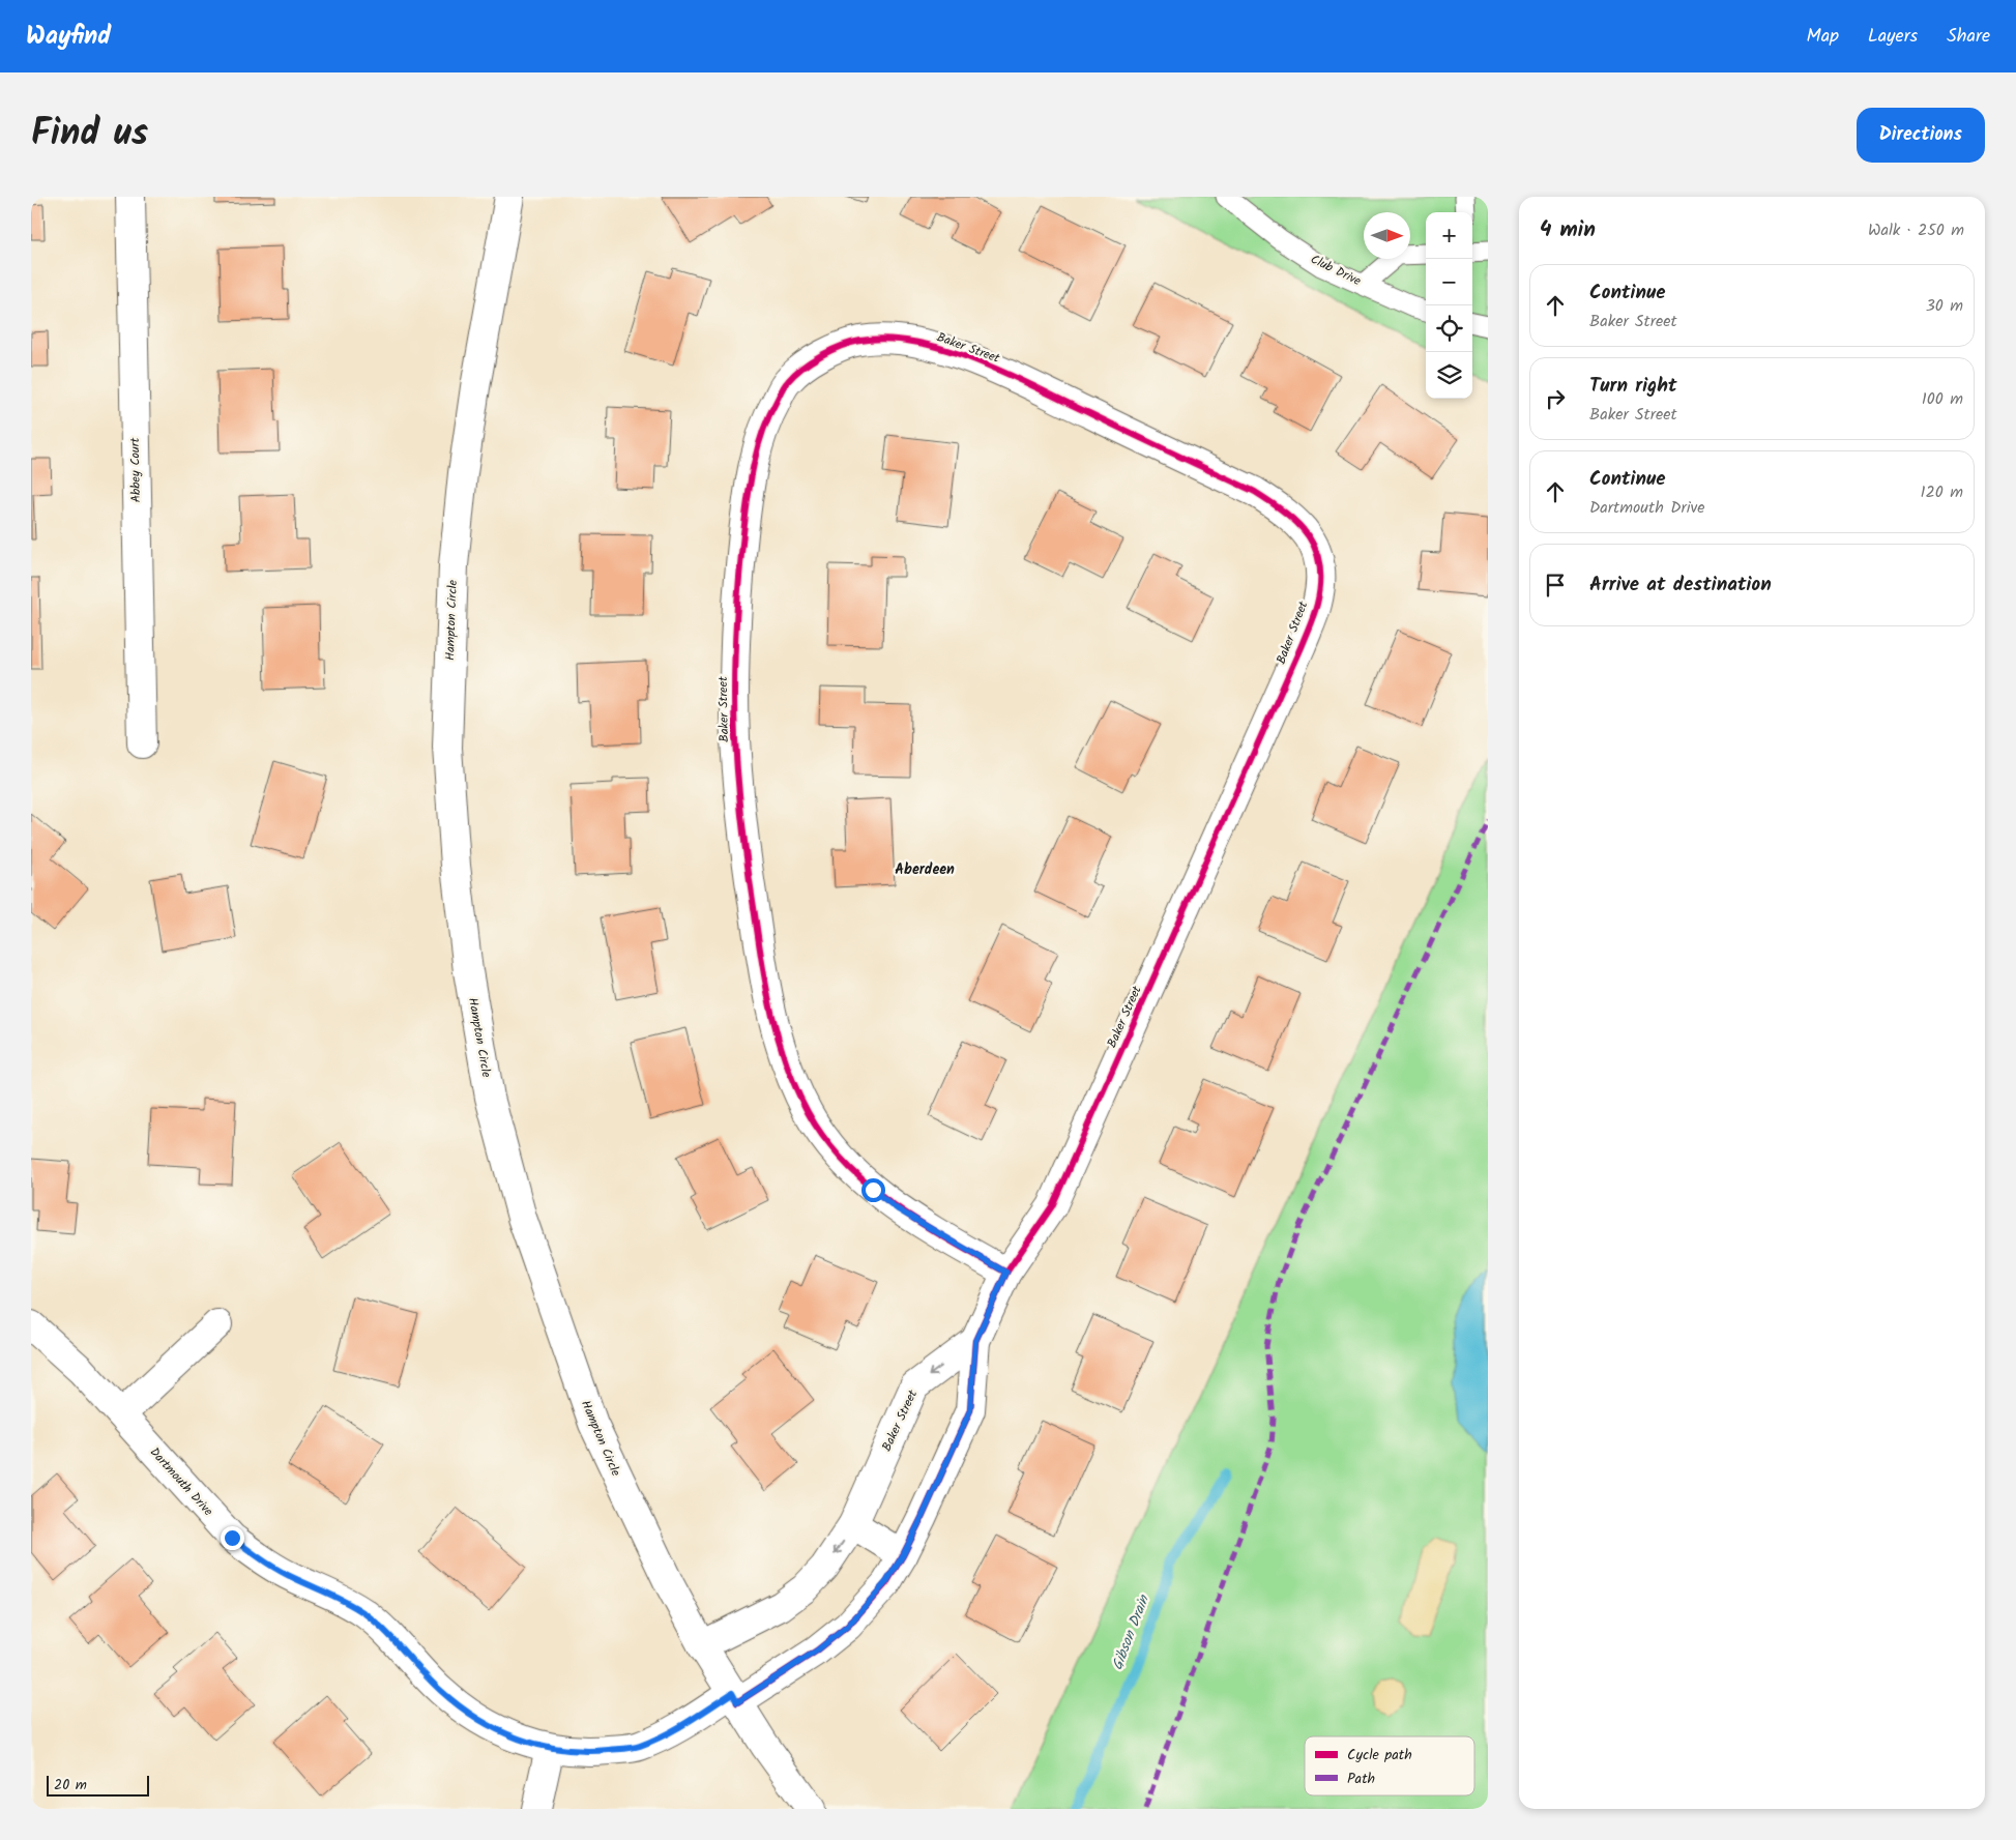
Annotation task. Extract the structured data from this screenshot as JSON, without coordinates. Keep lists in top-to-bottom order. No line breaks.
{"streets":{"street":["Baker Street","Abbey Court","Hampton Circle","Dartmouth Drive"],"lane":["Club Drive"]},"crossings":[["Baker Street","Hampton Circle"],["Baker Street","Dartmouth Drive"],["Hampton Circle","Dartmouth Drive"]],"districts":["Aberdeen"],"water":["Gibson Drain"],"legend":["Cycle path","Path"],"scale_bar":"20 m","north":"right","page":{"header":"Wayfind","nav":["Map","Layers","Share"],"title":"Find us","buttons":"Directions","heading":["4 min","Walk · 250 m"],"map_buttons":["+","−"],"list":[["Continue","Baker Street","30 m"],["Turn right","Baker Street","100 m"],["Continue","Dartmouth Drive","120 m"],"Arrive at destination"],"scale":"20 m"}}
